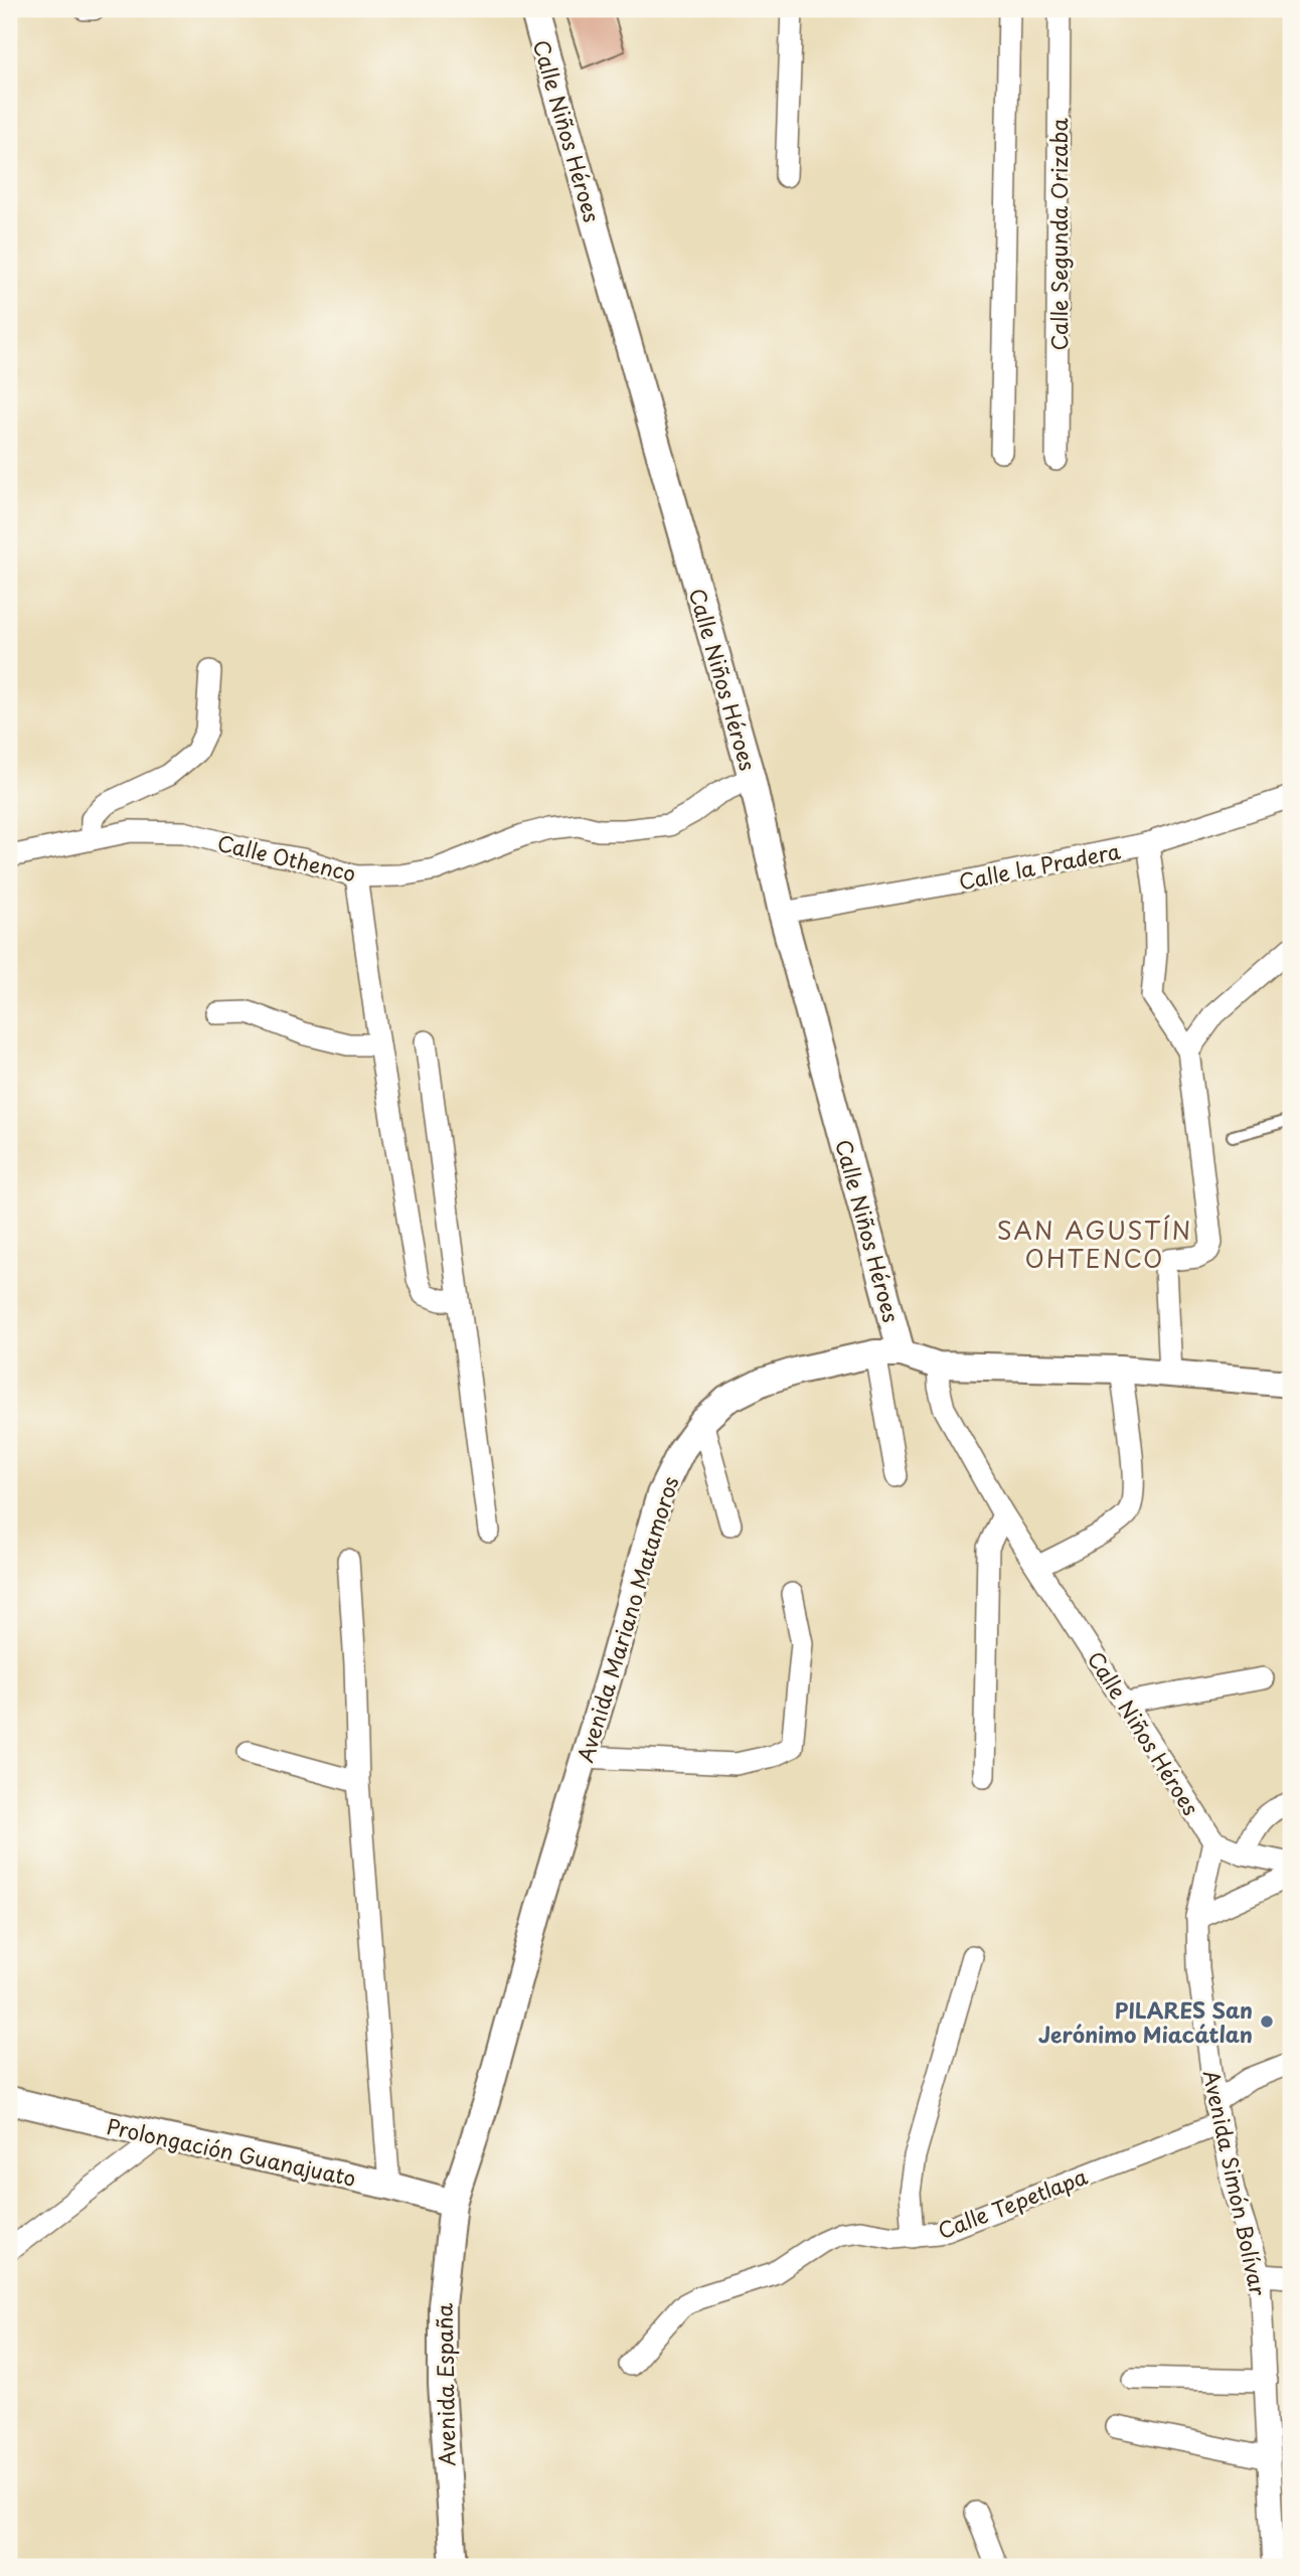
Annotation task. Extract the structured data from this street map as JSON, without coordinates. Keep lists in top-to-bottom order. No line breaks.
{"streets":{"street":["Calle Niños Héroes","Calle Segunda Orizaba","Calle Othenco","Calle la Pradera","Avenida Mariano Matamoros","Prolongación Guanajuato","Avenida Simón Bolívar","Calle Tepetlapa","Avenida España"]},"crossings":[["Calle Niños Héroes","Calle Othenco"],["Calle Niños Héroes","Calle la Pradera"],["Calle Niños Héroes","Avenida Mariano Matamoros"],["Calle Niños Héroes","Avenida Simón Bolívar"],["Avenida Mariano Matamoros","Prolongación Guanajuato"],["Avenida Mariano Matamoros","Avenida España"],["Prolongación Guanajuato","Avenida España"],["Avenida Simón Bolívar","Calle Tepetlapa"]],"districts":["SAN AGUSTÍN OHTENCO"],"places":["PILARES San Jerónimo Miacátlan"]}
